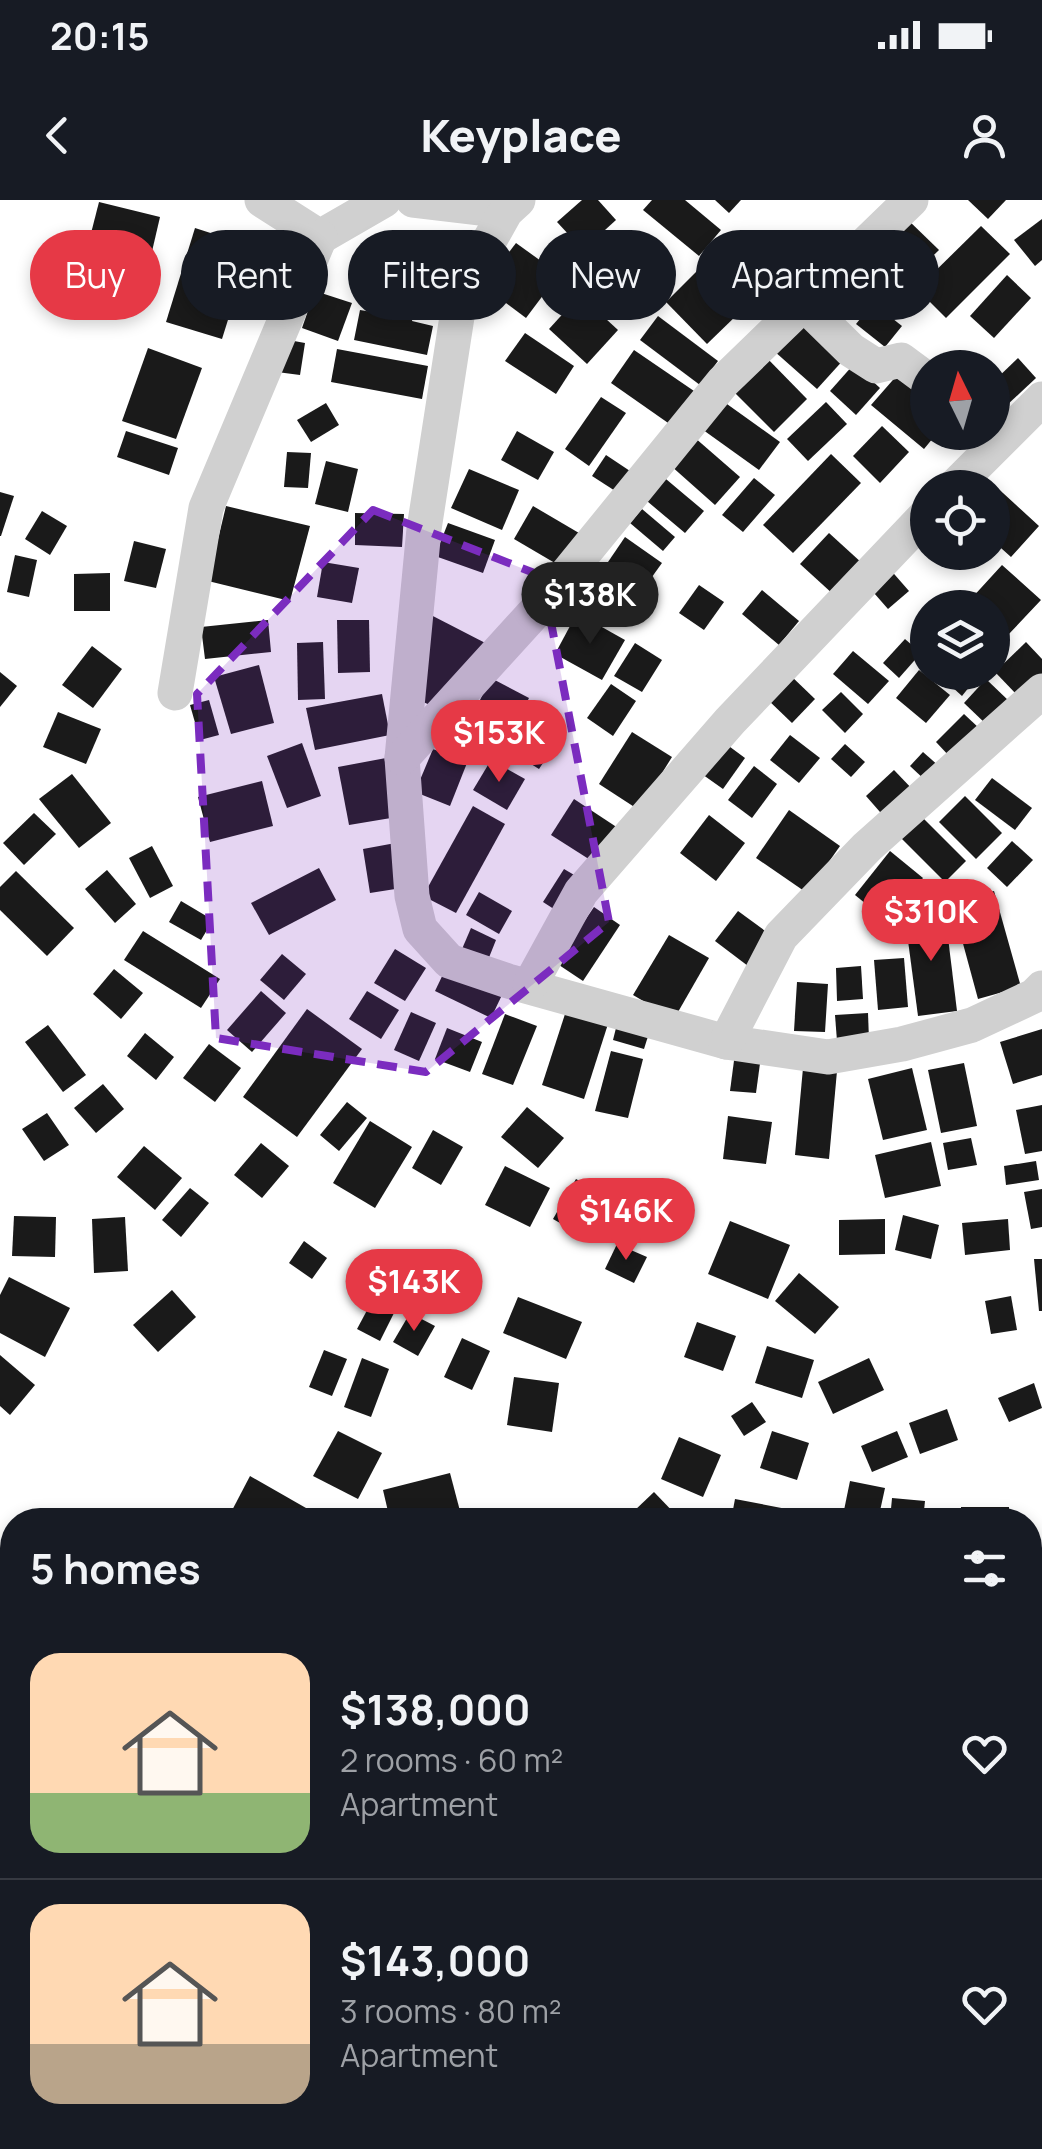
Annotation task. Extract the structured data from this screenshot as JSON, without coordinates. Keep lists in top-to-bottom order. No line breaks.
{"north":"top","page":{"status":"20:15","header":"Keyplace","chip":["Buy","Rent","Filters","New","Apartment"],"price":["$138K","$153K","$310K","$146K","$143K"],"heading":"5 homes","list":[{"name":"$138,000","note":"2 rooms · 60 m² · Apartment"},{"name":"$143,000","note":"3 rooms · 80 m² · Apartment"}]}}
